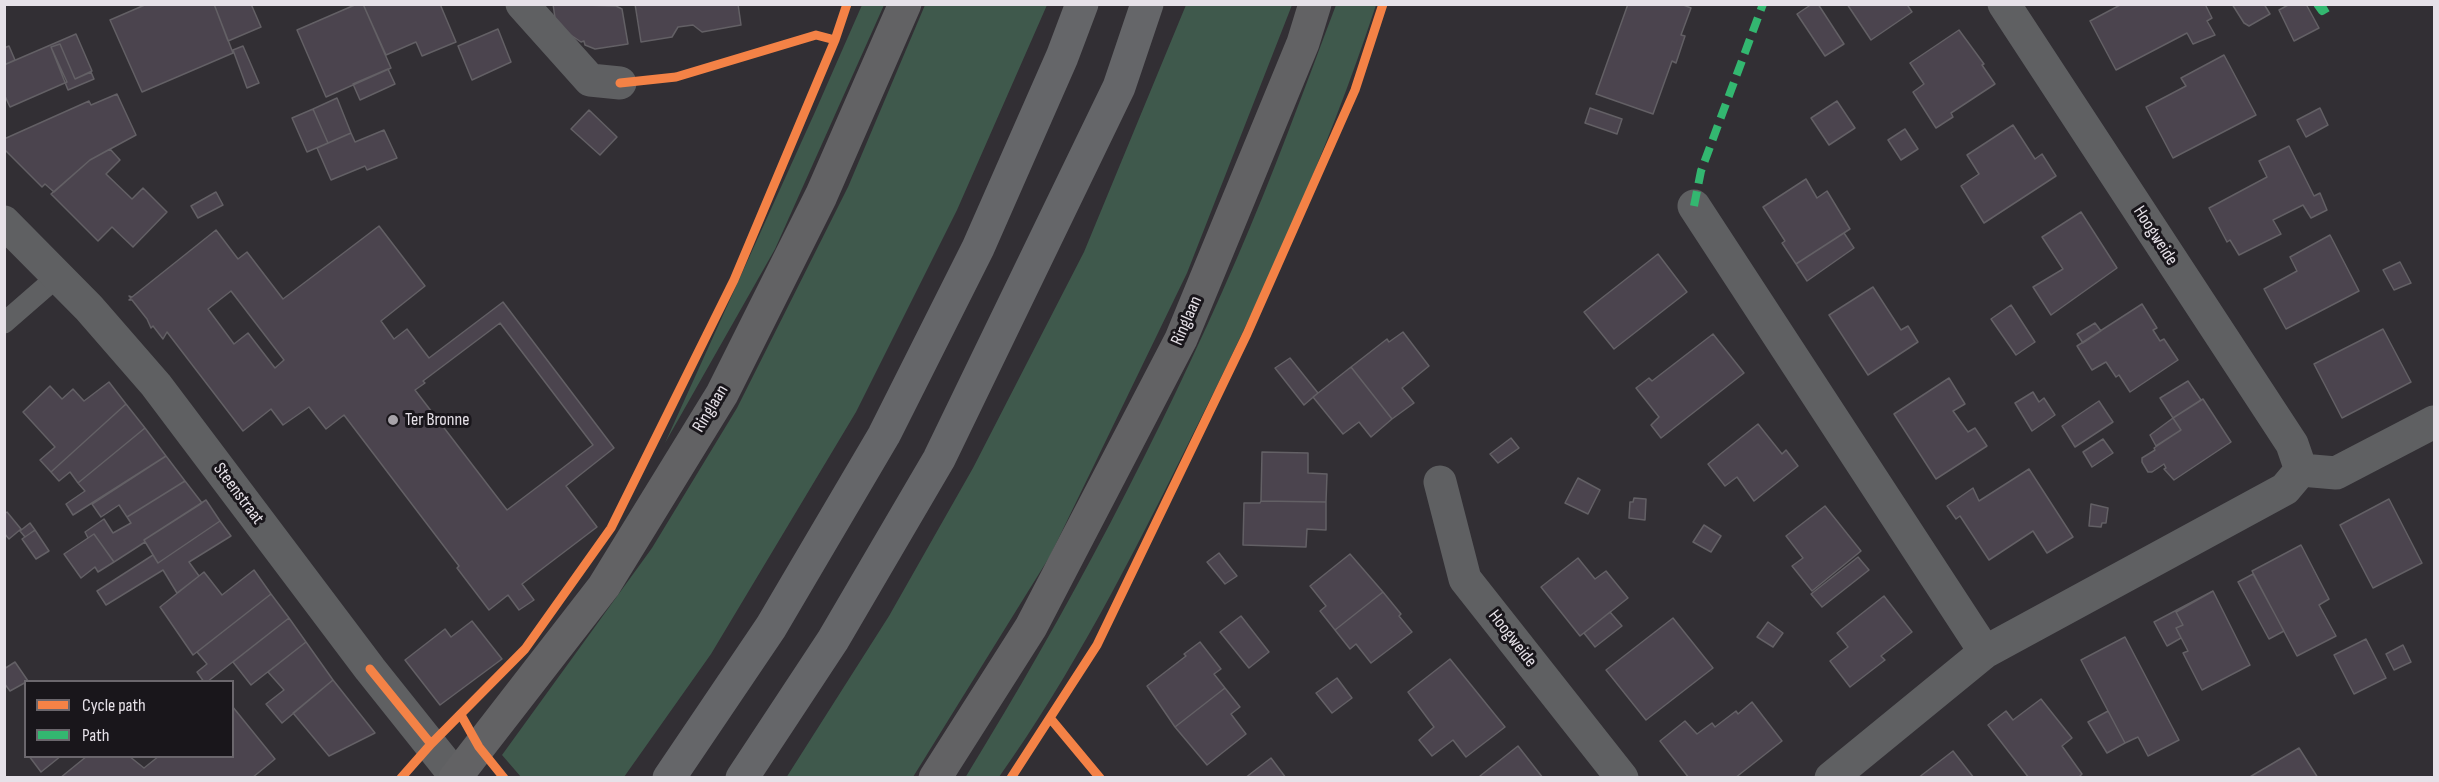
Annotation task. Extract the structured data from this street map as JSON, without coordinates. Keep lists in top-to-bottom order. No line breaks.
{"streets":{"main road":["Ringlaan"],"street":["Hoogweide","Steenstraat"]},"crossings":[["Ringlaan","Steenstraat"]],"places":["Ter Bronne"],"legend":["Cycle path","Path"]}
